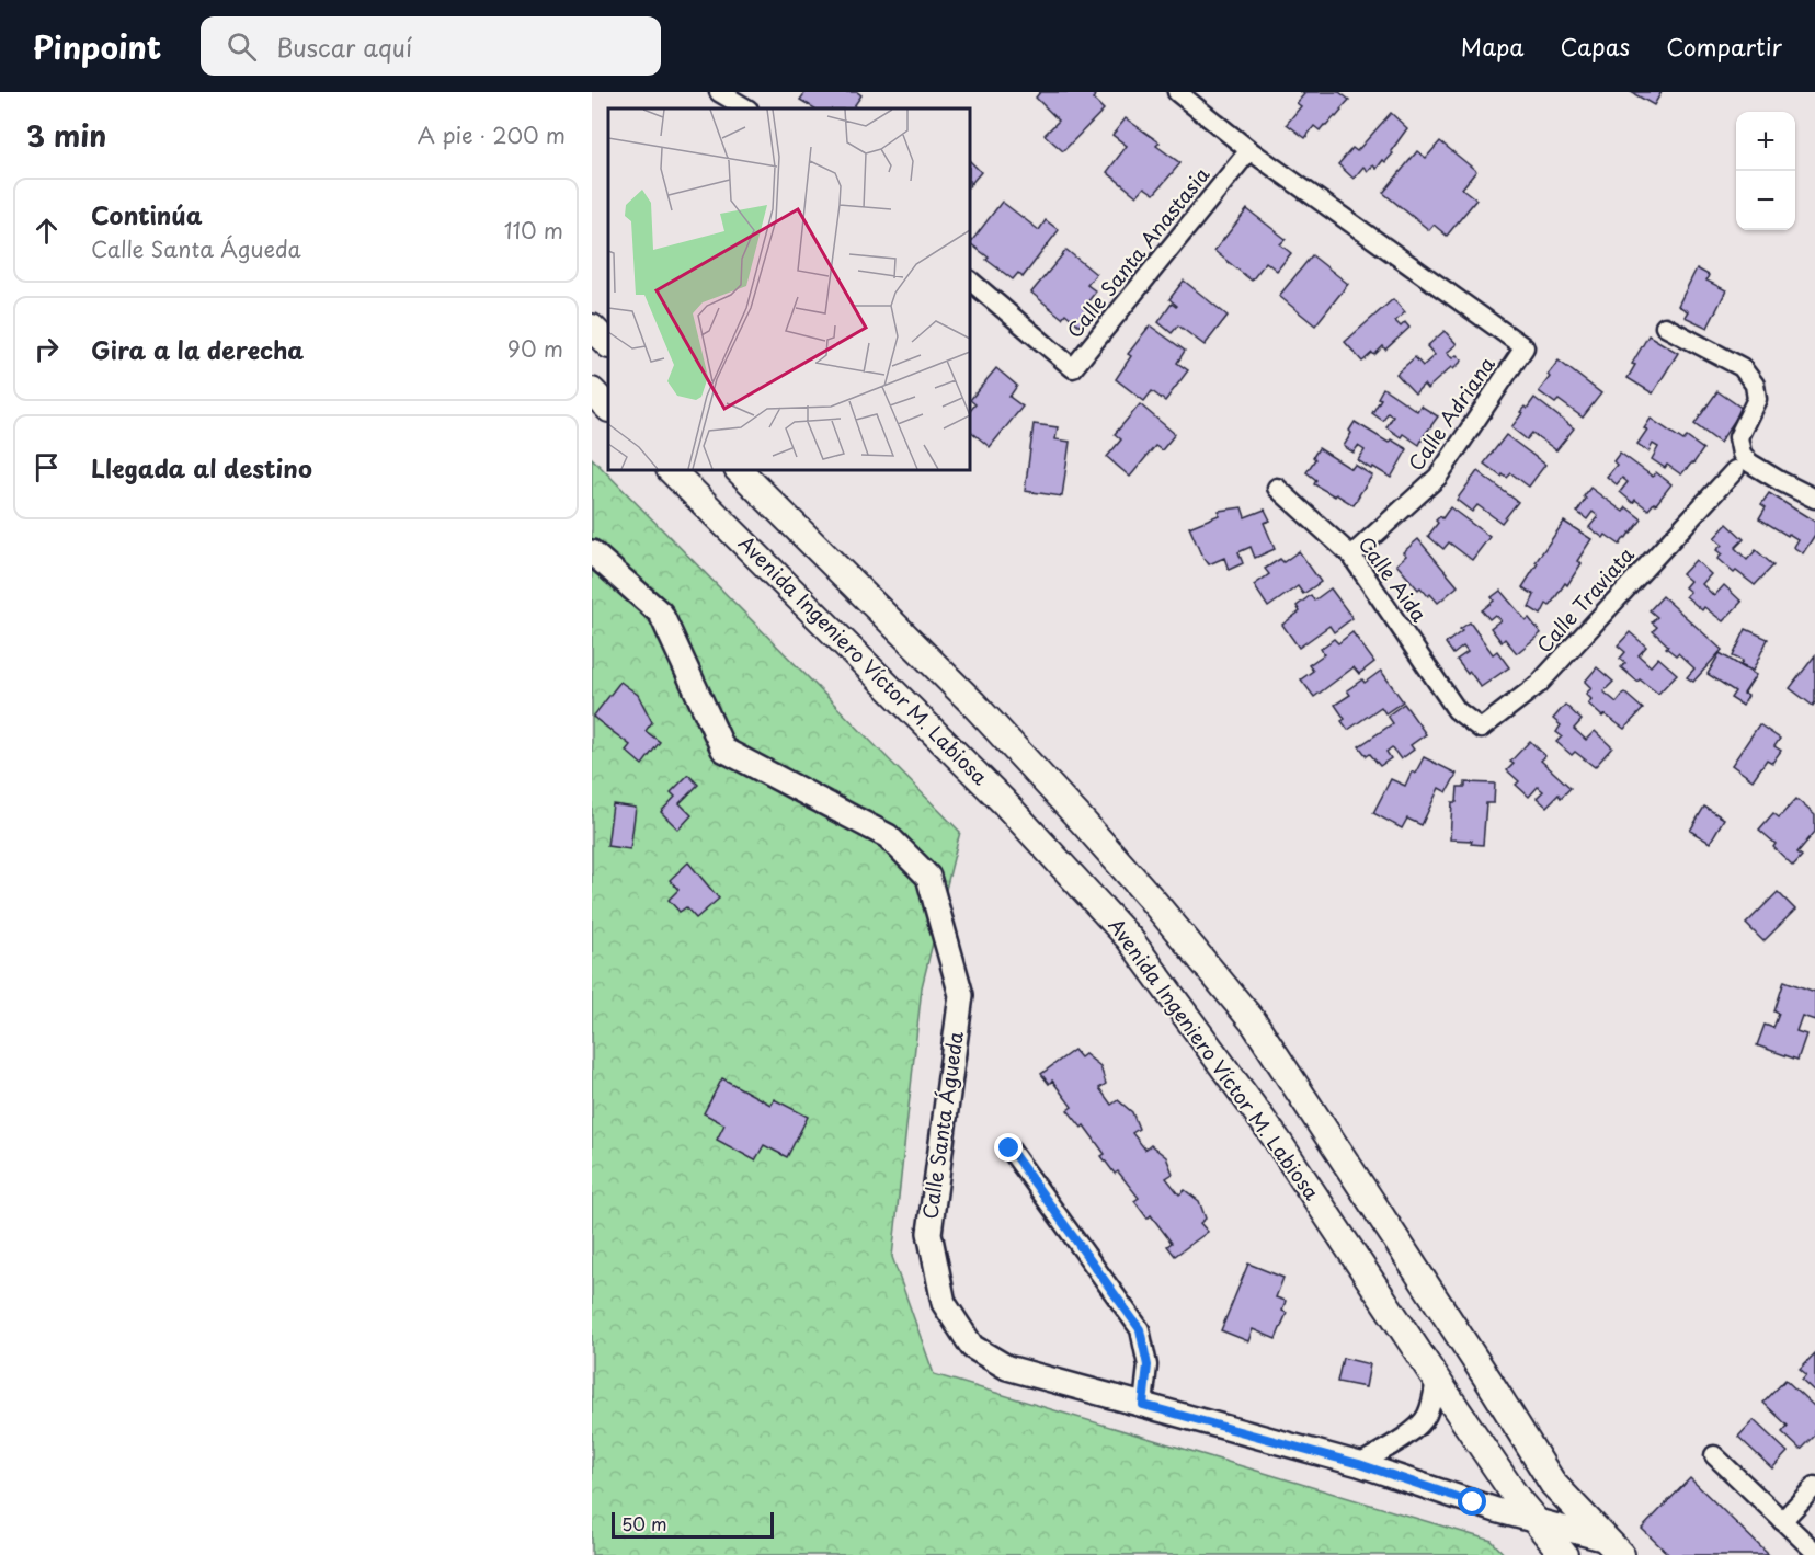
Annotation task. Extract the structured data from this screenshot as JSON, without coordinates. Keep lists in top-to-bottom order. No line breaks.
{"streets":{"main road":["Avenida Ingeniero Víctor M. Labiosa"],"street":["Calle Santa Anastasia","Calle Adriana","Calle Aida","Calle Traviata","Calle Santa Águeda"]},"crossings":[["Calle Santa Anastasia","Calle Adriana"],["Calle Adriana","Calle Aida"],["Calle Aida","Calle Traviata"],["Avenida Ingeniero Víctor M. Labiosa","Calle Santa Águeda"]],"scale_bar":"50 m","page":{"header":"Pinpoint","search":"Buscar aquí","nav":["Mapa","Capas","Compartir"],"heading":["3 min","A pie · 200 m"],"map_buttons":["+","−"],"list":[["Continúa","Calle Santa Águeda","110 m"],["Gira a la derecha","90 m"],"Llegada al destino"],"scale":"50 m"}}
